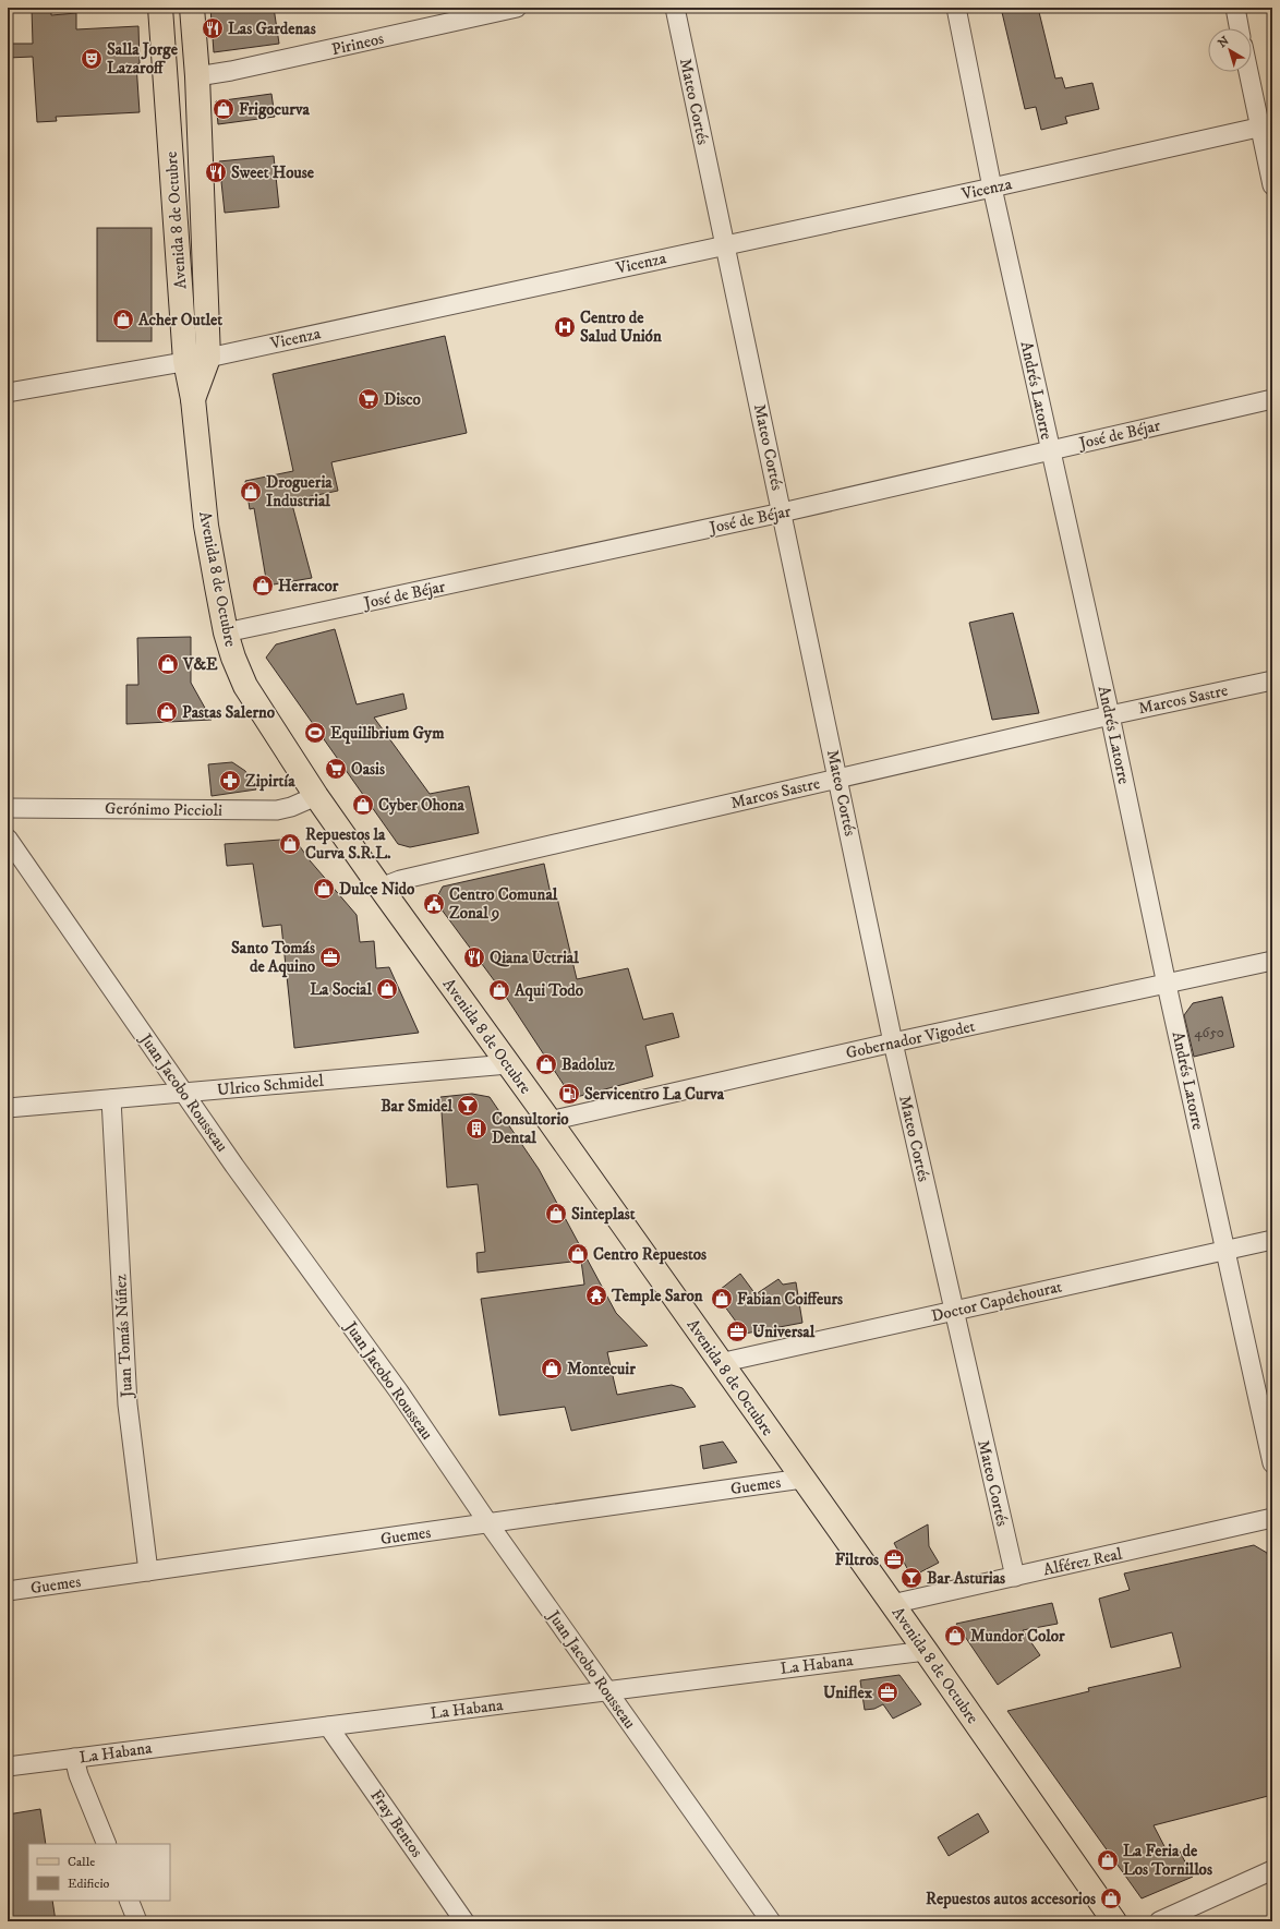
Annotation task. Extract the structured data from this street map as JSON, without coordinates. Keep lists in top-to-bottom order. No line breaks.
{"streets":{"main road":["Avenida 8 de Octubre"],"street":["Pirineos","Mateo Cortés","Vicenza","Andrés Latorre","José de Béjar","Marcos Sastre","Gerónimo Piccioli","Gobernador Vigodet","Ulrico Schmidel","Juan Jacobo Rousseau","Doctor Capdehourat","Juan Tomás Núñez","Guemes","Alférez Real","La Habana","Fray Bentos"]},"crossings":[["Pirineos","Avenida 8 de Octubre"],["Mateo Cortés","Vicenza"],["Mateo Cortés","José de Béjar"],["Mateo Cortés","Marcos Sastre"],["Mateo Cortés","Gobernador Vigodet"],["Mateo Cortés","Doctor Capdehourat"],["Mateo Cortés","Alférez Real"],["Vicenza","Avenida 8 de Octubre"],["Vicenza","Andrés Latorre"],["Avenida 8 de Octubre","José de Béjar"],["Avenida 8 de Octubre","Marcos Sastre"],["Avenida 8 de Octubre","Gerónimo Piccioli"],["Avenida 8 de Octubre","Gobernador Vigodet"],["Avenida 8 de Octubre","Ulrico Schmidel"],["Avenida 8 de Octubre","Doctor Capdehourat"],["Avenida 8 de Octubre","Guemes"],["Avenida 8 de Octubre","Alférez Real"],["Avenida 8 de Octubre","La Habana"],["Andrés Latorre","José de Béjar"],["Andrés Latorre","Marcos Sastre"],["Andrés Latorre","Gobernador Vigodet"],["Andrés Latorre","Doctor Capdehourat"],["Ulrico Schmidel","Juan Jacobo Rousseau"],["Ulrico Schmidel","Juan Tomás Núñez"],["Juan Jacobo Rousseau","Guemes"],["Juan Jacobo Rousseau","La Habana"],["Juan Tomás Núñez","Guemes"],["La Habana","Fray Bentos"]],"places":{"restaurant":["Las Gardenas","Sweet House","Qiana Uctrial"],"theatre":["Salla Jorge Lazaroff"],"shop":["Frigocurva","Acher Outlet","Drogueria Industrial","Herracor","V&E","Pastas Salerno","Cyber Ohona","Repuestos la Curva S.R.L.","Dulce Nido","La Social","Aqui Todo","Badoluz","Sinteplast","Centro Repuestos","Fabian Coiffeurs","Montecuir","Mundor Color","La Feria de Los Tornillos","Repuestos autos accesorios"],"hospital":["Centro de Salud Unión"],"supermarket":["Disco","Oasis"],"sports":["Equilibrium Gym"],"pharmacy":["Zipirtía"],"public building":["Centro Comunal Zonal 9"],"office":["Santo Tomás de Aquino","Universal","Filtros","Uniflex"],"fuel station":["Servicentro La Curva"],"bar":["Bar Smidel","Bar Asturias"],"building":["Consultorio Dental"],"temple":["Temple Saron"]},"house_numbers":["4650"],"legend":["Calle","Edificio"],"north":"top left"}
